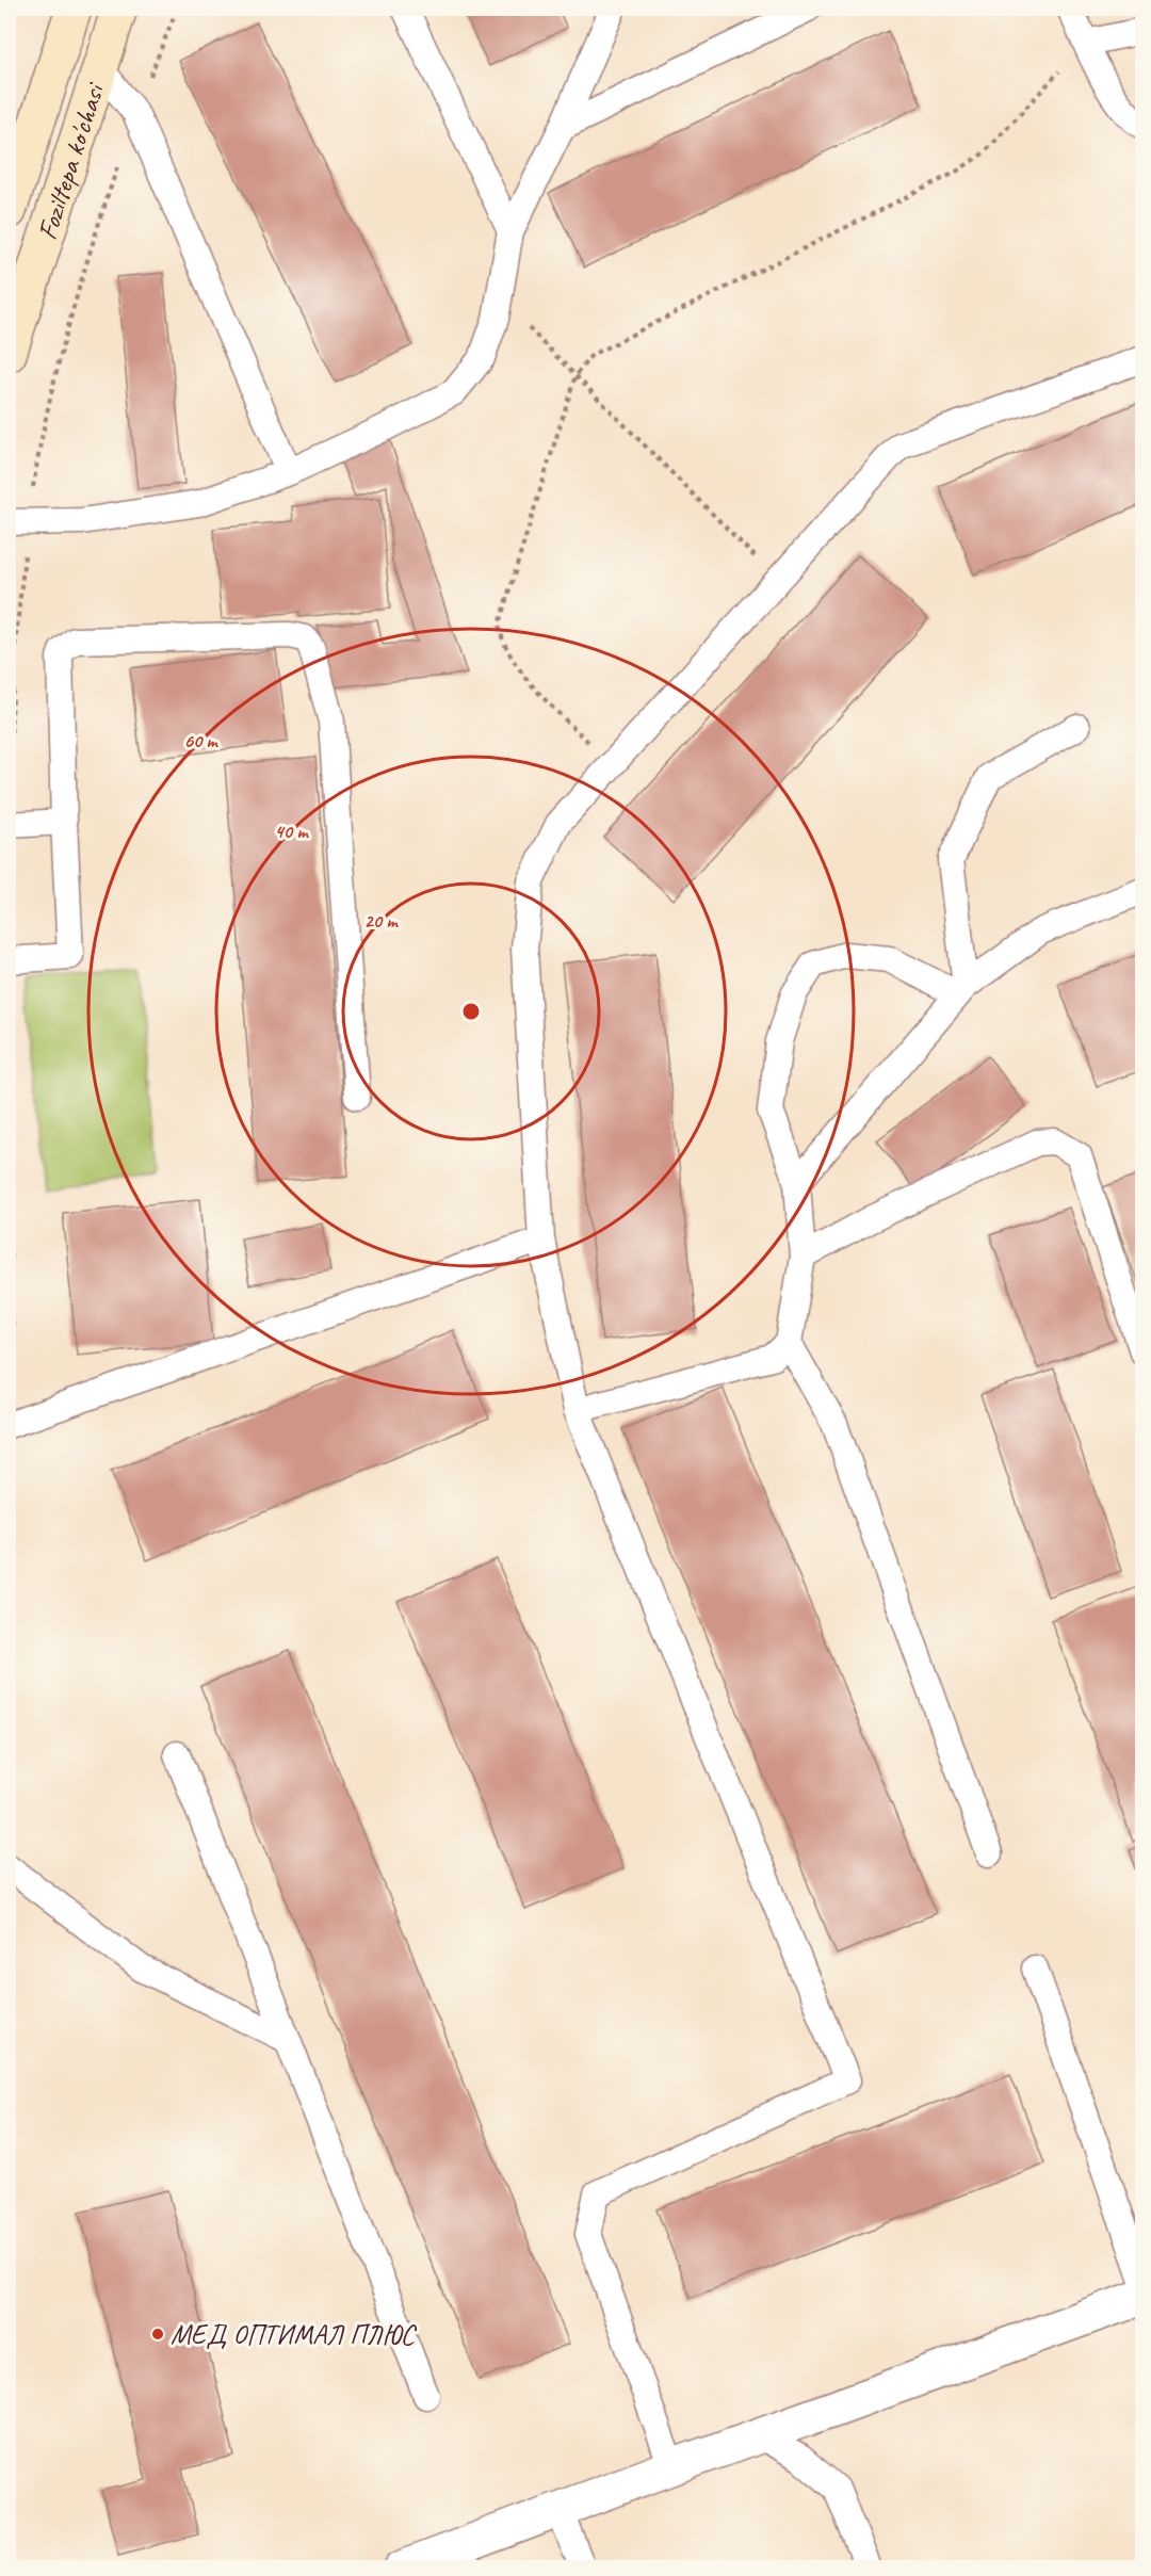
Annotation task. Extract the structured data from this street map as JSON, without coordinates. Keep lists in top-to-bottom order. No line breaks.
{"streets":{"main road":["Foziltepa ko'chasi"]},"places":["МЕД ОПТИМАЛ ПЛЮС"],"rings":["60 m","40 m","20 m"]}
